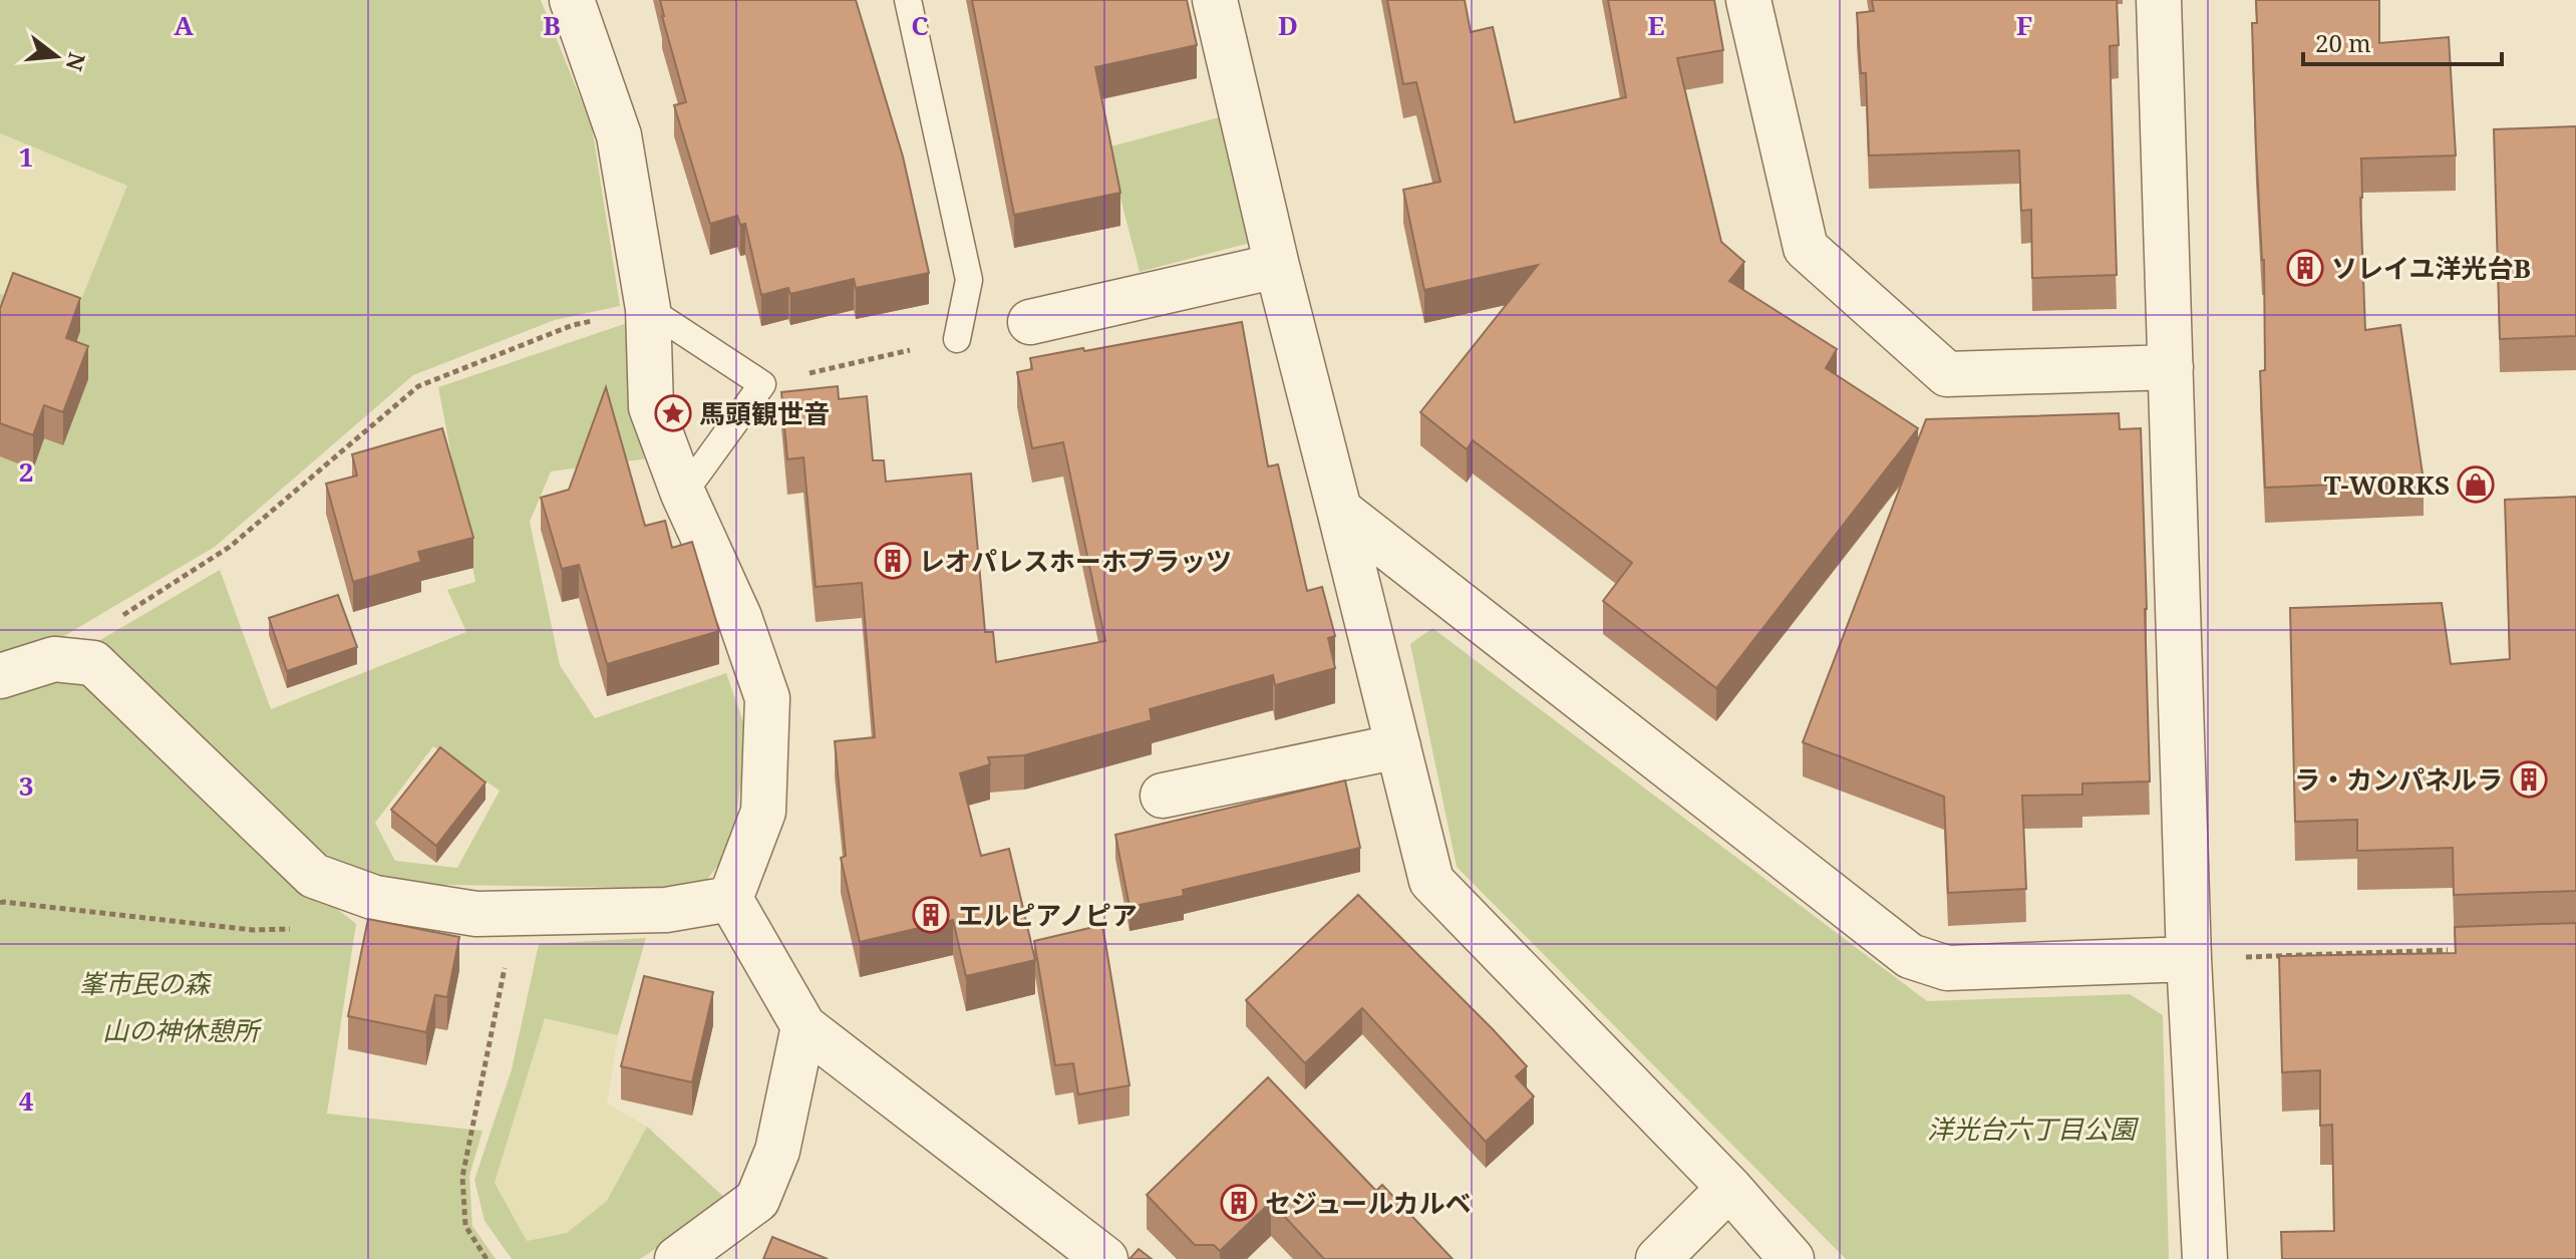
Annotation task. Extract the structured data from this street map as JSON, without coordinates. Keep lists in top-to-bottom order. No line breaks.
{"parks":["峯市民の森","山の神休憩所","洋光台六丁目公園"],"places":{"building":["ソレイユ洋光台B","レオパレスホーホプラッツ","ラ・カンパネルラ","エルピアノピア","セジュールカルベ"],"place":["馬頭観世音"],"shop":["T-WORKS"]},"scale_bar":"20 m","north":"right","grid":{"columns":["A","B","C","D","E","F"],"rows":["1","2","3","4"]}}
